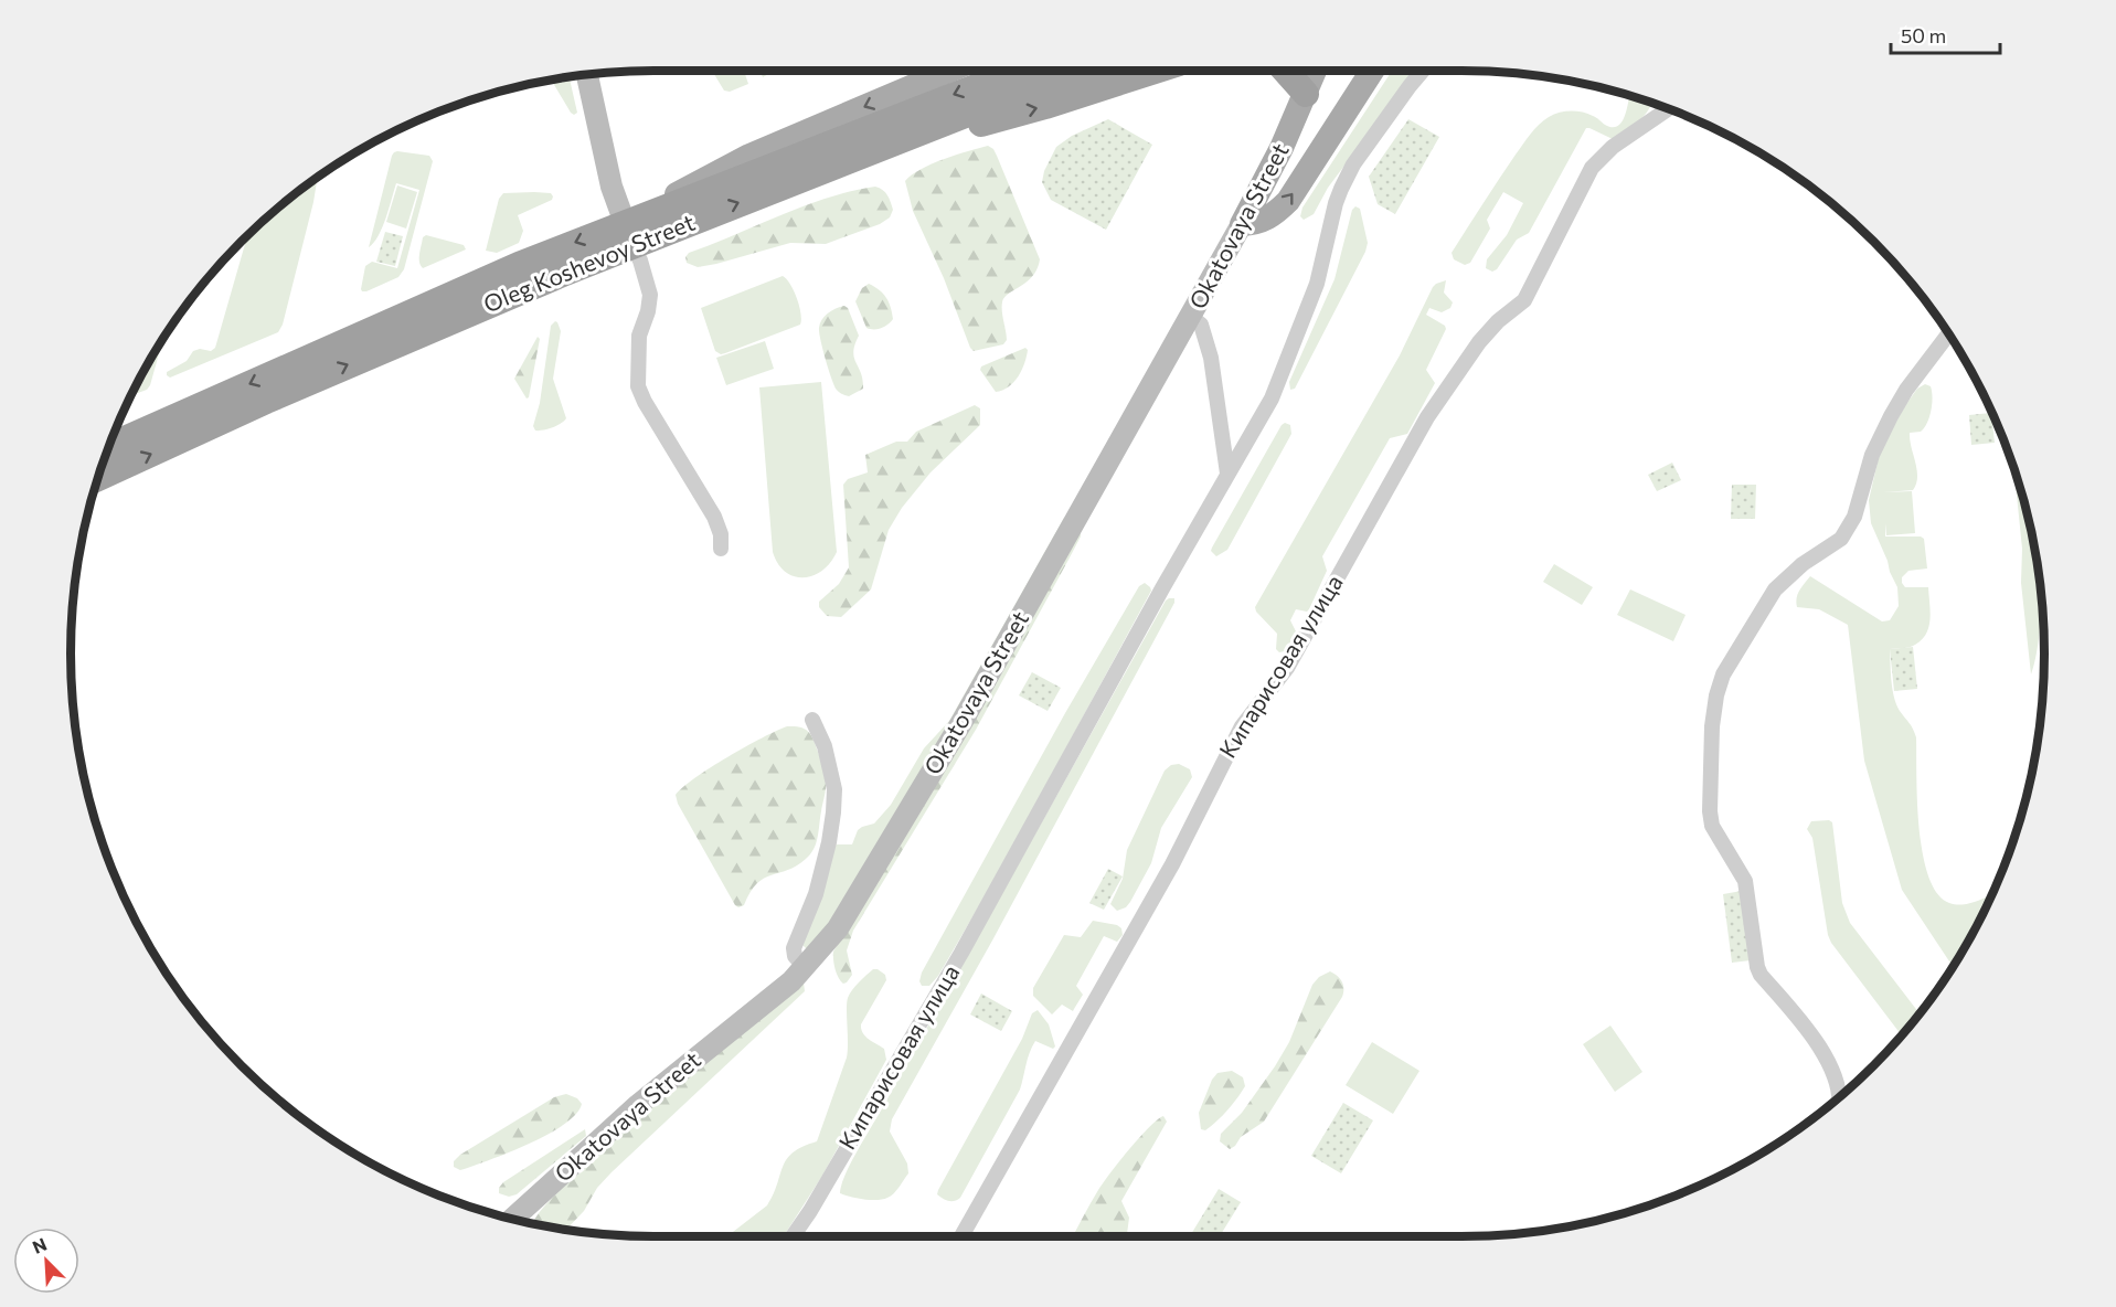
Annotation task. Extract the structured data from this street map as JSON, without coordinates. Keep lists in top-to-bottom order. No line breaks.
{"streets":{"highway":["Oleg Koshevoy Street"],"main road":["Okatovaya Street"],"street":["Кипарисовая улица"]},"scale_bar":"50 m","north":"top left"}
